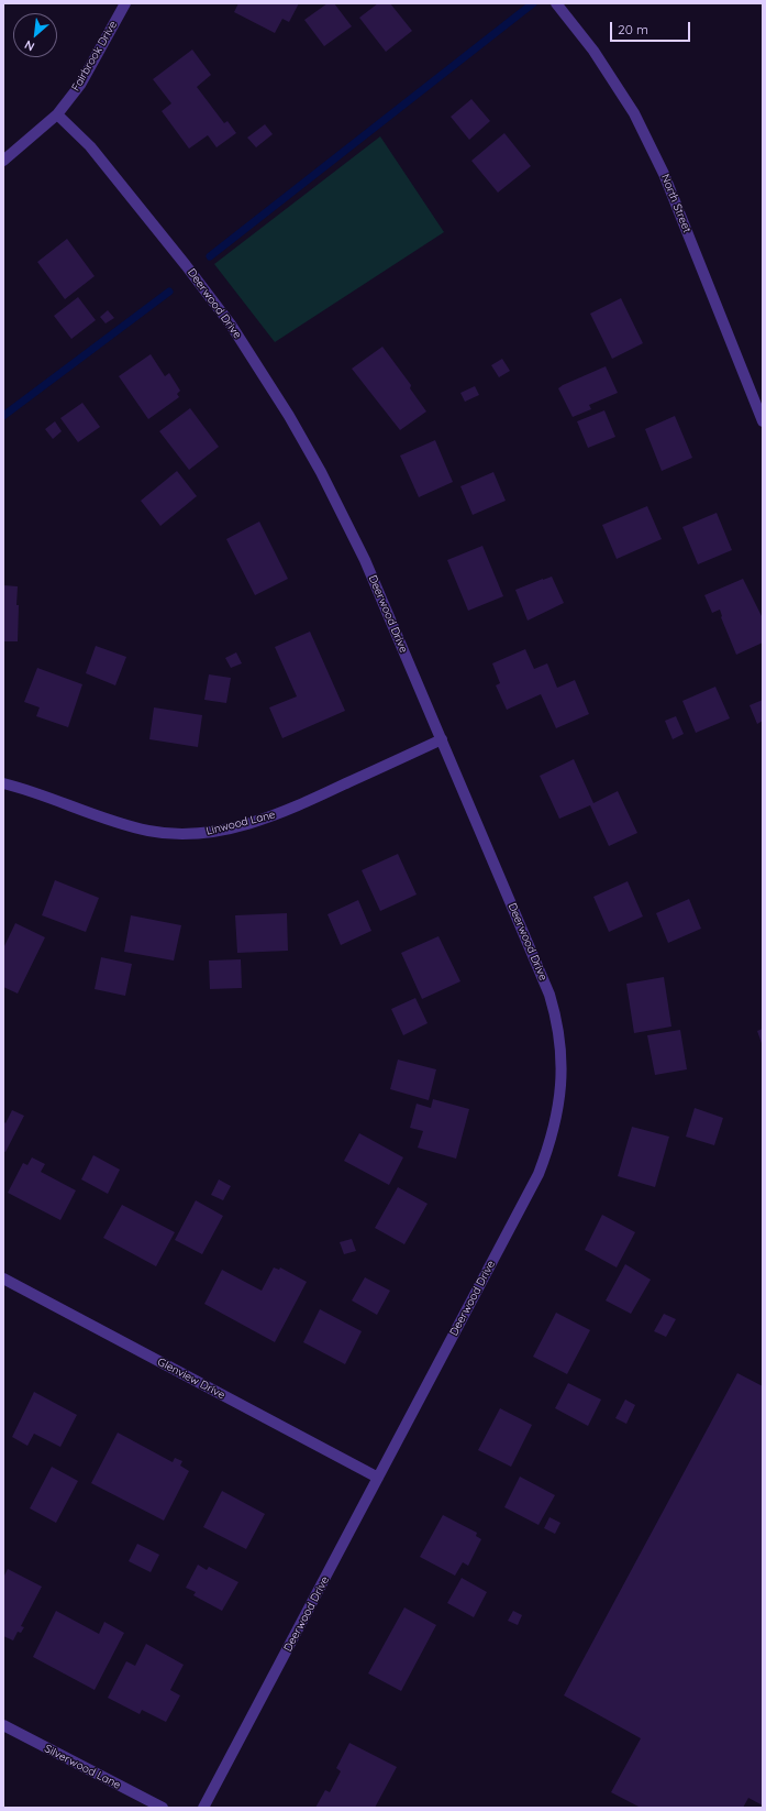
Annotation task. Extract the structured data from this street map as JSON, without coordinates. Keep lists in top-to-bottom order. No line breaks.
{"streets":{"street":["Fairbrook Drive","North Street","Deerwood Drive","Linwood Lane","Glenview Drive","Silverwood Lane"]},"crossings":[["Fairbrook Drive","Deerwood Drive"],["Deerwood Drive","Linwood Lane"],["Deerwood Drive","Glenview Drive"]],"scale_bar":"20 m","north":"bottom left"}
